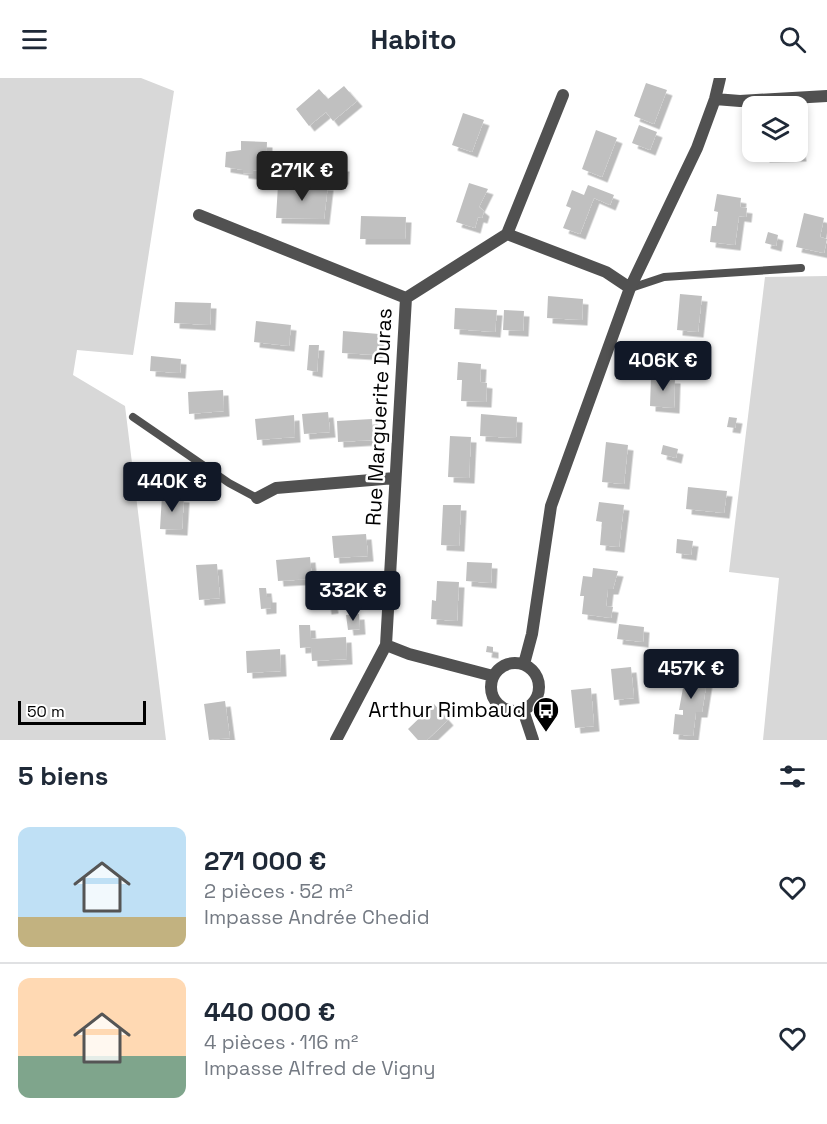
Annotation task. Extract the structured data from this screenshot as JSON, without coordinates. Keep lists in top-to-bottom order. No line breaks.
{"streets":{"street":["Rue Marguerite Duras"]},"places":{"bus stop":["Arthur Rimbaud"]},"scale_bar":"50 m","page":{"header":"Habito","price":["271K €","406K €","440K €","332K €","457K €"],"scale":"50 m","heading":"5 biens","list":[{"name":"271 000 €","note":"2 pièces · 52 m² · Impasse Andrée Chedid"},{"name":"440 000 €","note":"4 pièces · 116 m² · Impasse Alfred de Vigny"}]}}
